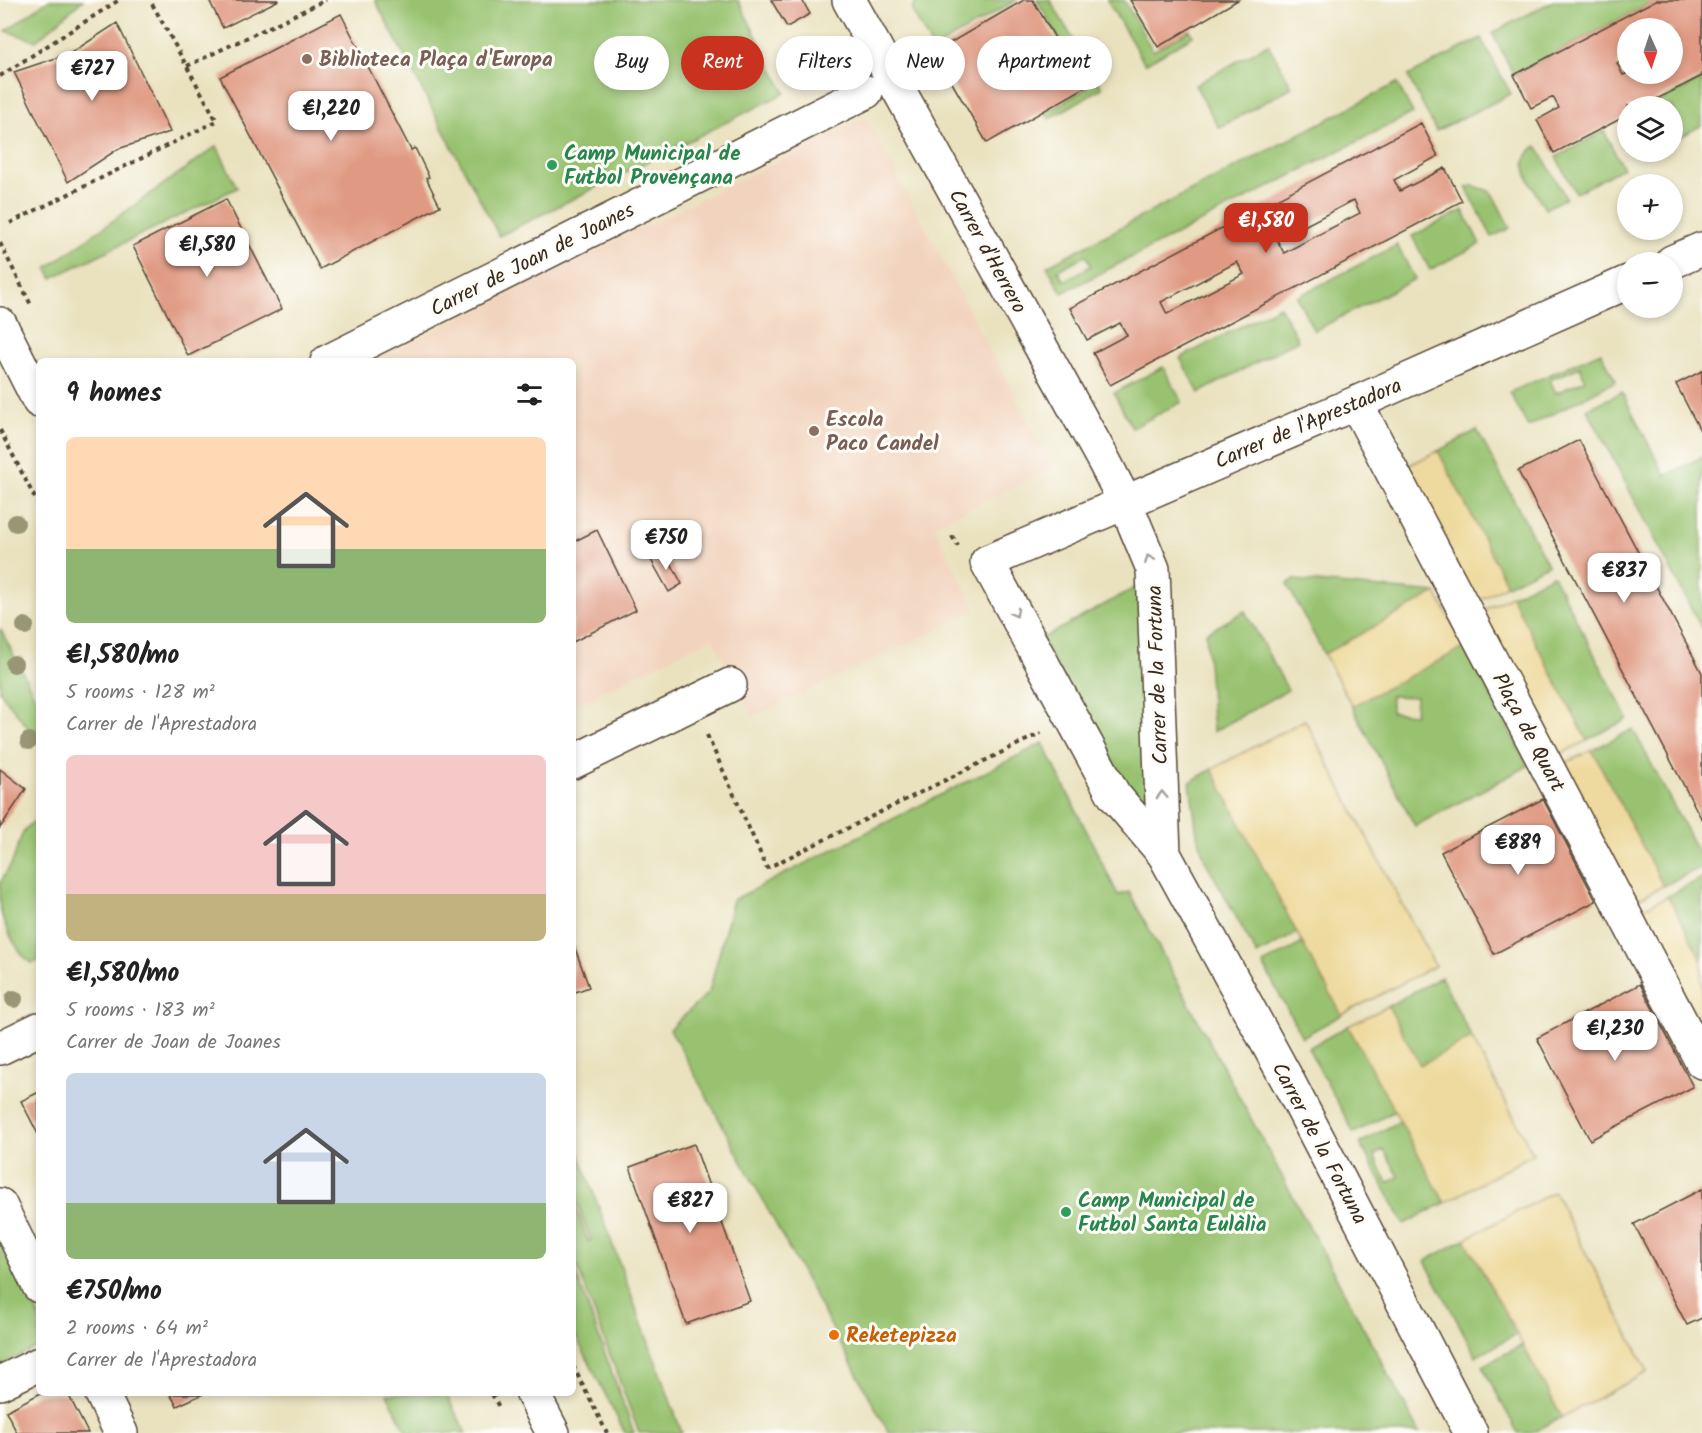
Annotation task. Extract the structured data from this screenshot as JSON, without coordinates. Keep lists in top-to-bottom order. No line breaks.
{"streets":{"street":["Carrer d'Herrero","Carrer de Joan de Joanes","Carrer de l'Aprestadora","Carrer de la Fortuna","Plaça de Quart"]},"crossings":[["Carrer d'Herrero","Carrer de l'Aprestadora"],["Carrer d'Herrero","Carrer de la Fortuna"],["Carrer de l'Aprestadora","Carrer de la Fortuna"],["Carrer de l'Aprestadora","Plaça de Quart"]],"places":["Biblioteca Plaça d'Europa","Camp Municipal de Futbol Provençana","Escola Paco Candel","Camp Municipal de Futbol Santa Eulàlia","Reketepizza"],"north":"bottom","page":{"map_buttons":["+","−"],"chip":["Buy","Rent","Filters","New","Apartment"],"price":["€727","€1,220","€1,580","€1,580","€750","€837","€889","€1,230","€827"],"heading":"9 homes","list":[{"name":"€1,580/mo","note":"5 rooms · 128 m² · Carrer de l'Aprestadora"},{"name":"€1,580/mo","note":"5 rooms · 183 m² · Carrer de Joan de Joanes"},{"name":"€750/mo","note":"2 rooms · 64 m² · Carrer de l'Aprestadora"}]}}
